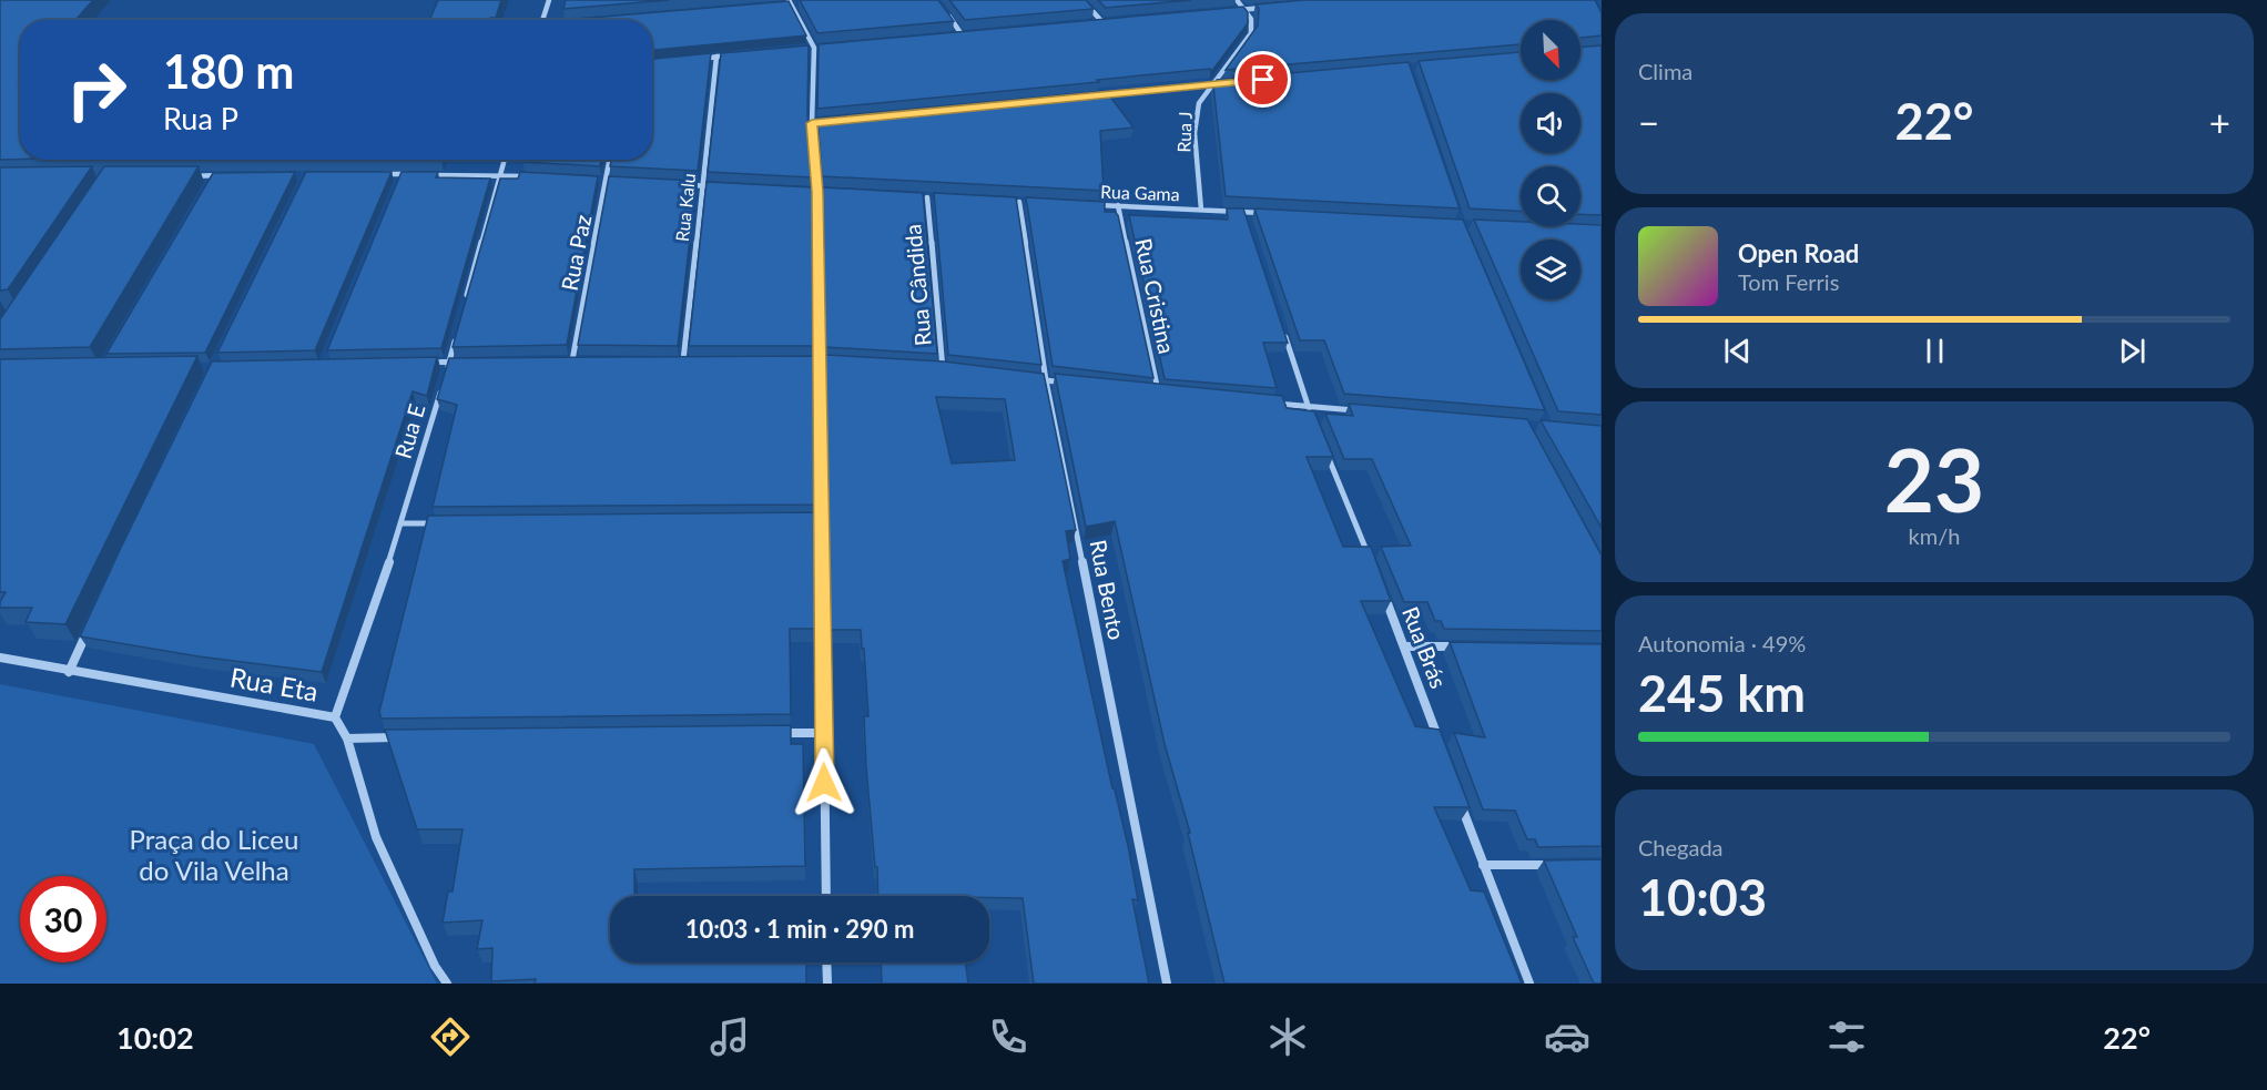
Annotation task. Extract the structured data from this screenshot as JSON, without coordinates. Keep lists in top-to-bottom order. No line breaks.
{"streets":{"street":["Rua J","Rua Gama","Rua Kalu","Rua Paz","Rua Cândida","Rua Cristina","Rua E","Rua Bento","Rua Brás","Rua Eta"]},"crossings":[["Rua J","Rua Gama"],["Rua Gama","Rua Cristina"],["Rua E","Rua Eta"]],"parks":["Praça do Liceu do Vila Velha"],"north":"bottom right","page":{"tile":["Clima",["23","km/h"],["Autonomia · 49%","245 km"],["Chegada","10:03"]],"turn":["180 m","Rua P"],"heat":["−","22°","+"],"song":["Open Road","Tom Ferris"],"limit":"30","trip":"10:03 · 1 min · 290 m","tabs":["10:02","22°"]}}
